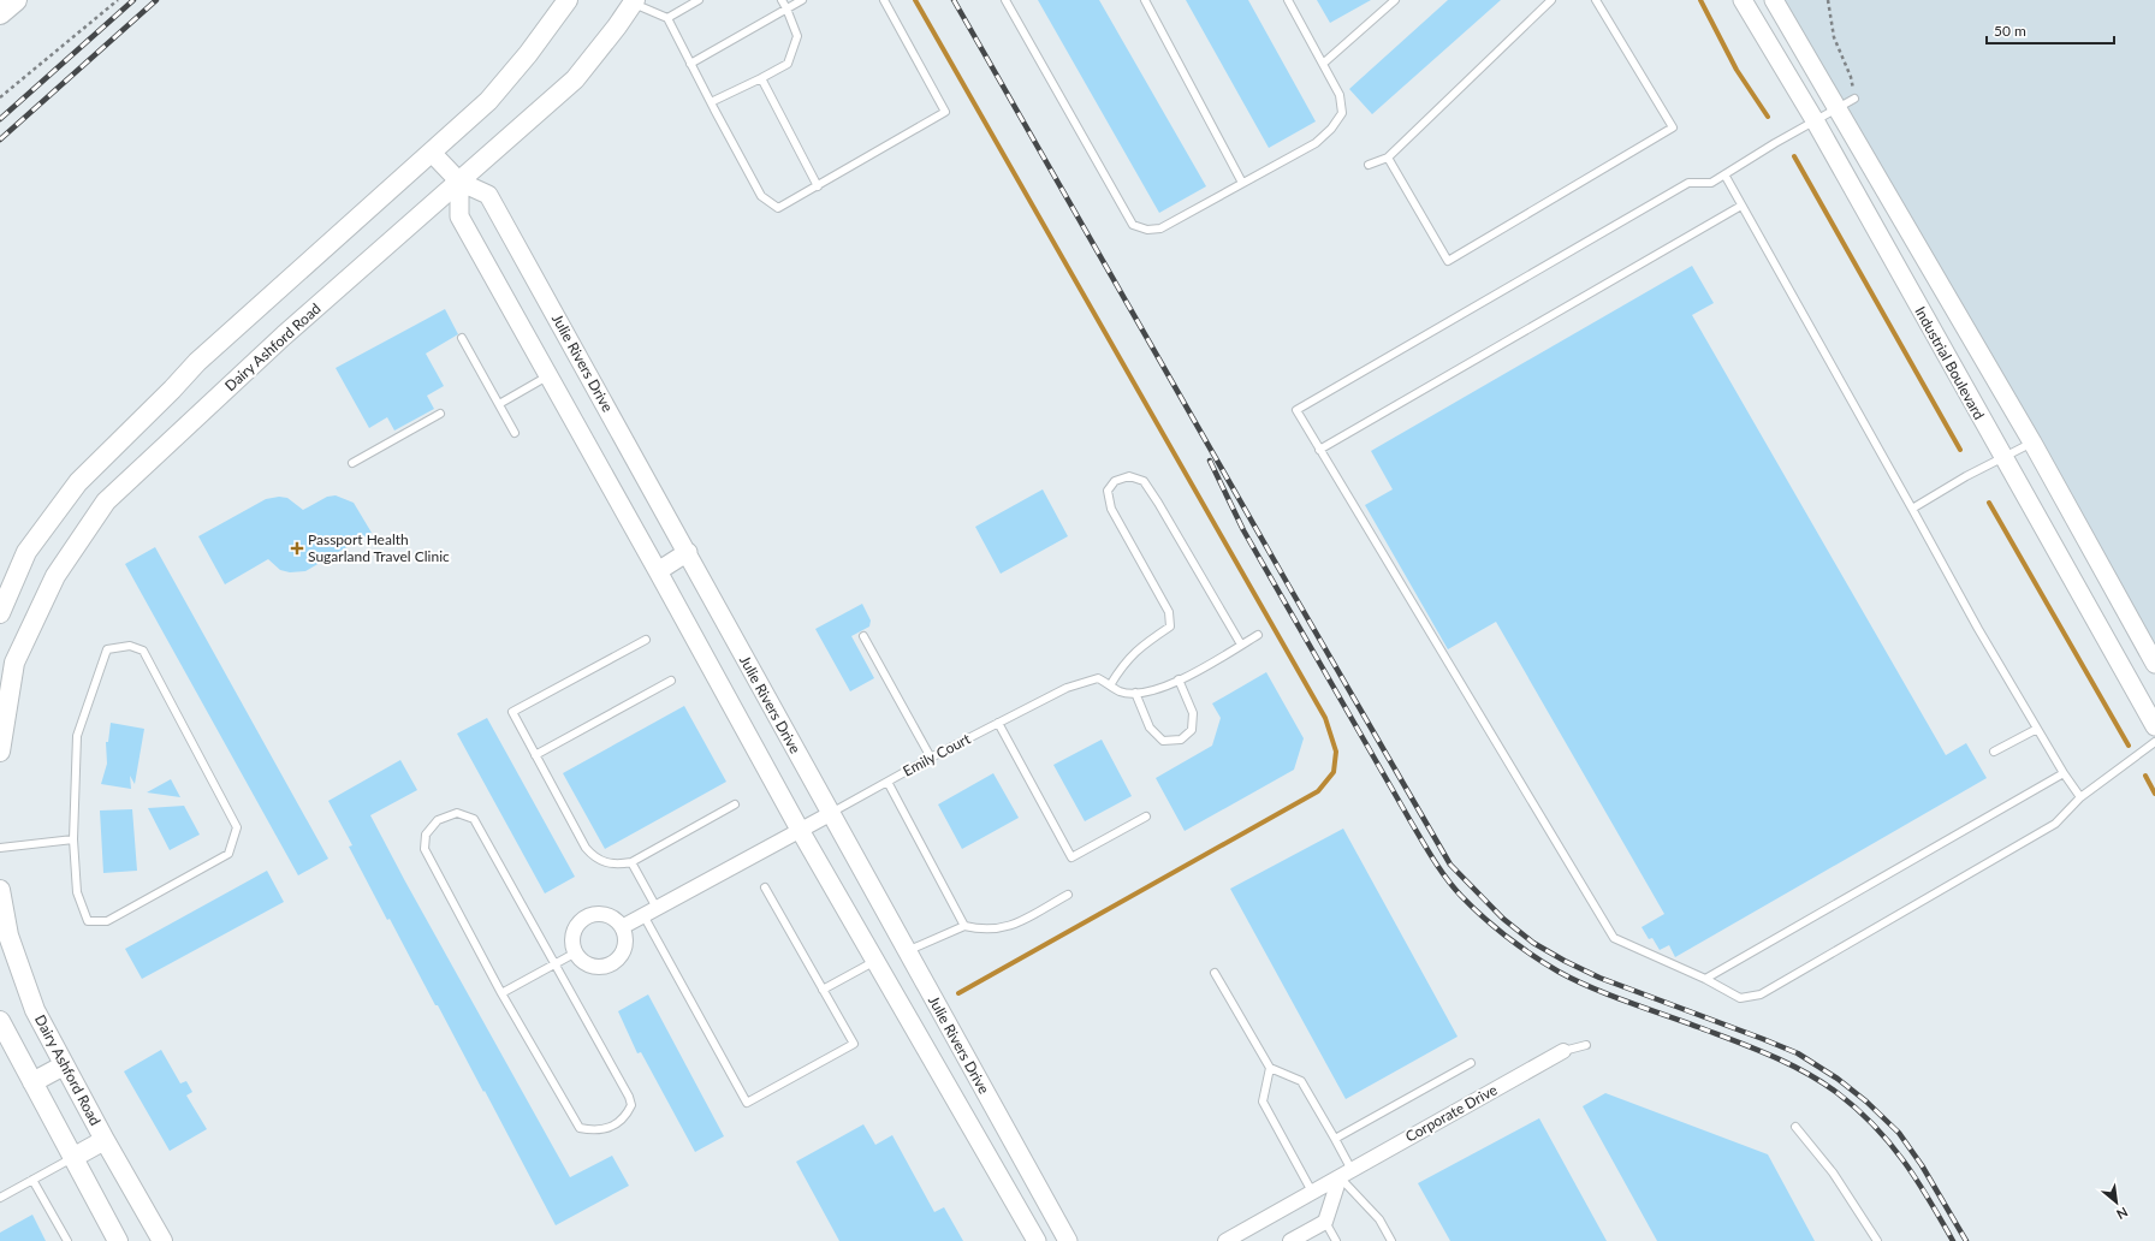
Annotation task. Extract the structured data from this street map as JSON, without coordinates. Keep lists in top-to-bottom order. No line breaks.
{"streets":{"main road":["Dairy Ashford Road"],"street":["Julie Rivers Drive","Industrial Boulevard","Emily Court","Corporate Drive"]},"crossings":[["Dairy Ashford Road","Julie Rivers Drive"],["Julie Rivers Drive","Emily Court"]],"places":{"health":["Passport Health Sugarland Travel Clinic"]},"scale_bar":"50 m","north":"bottom right"}
